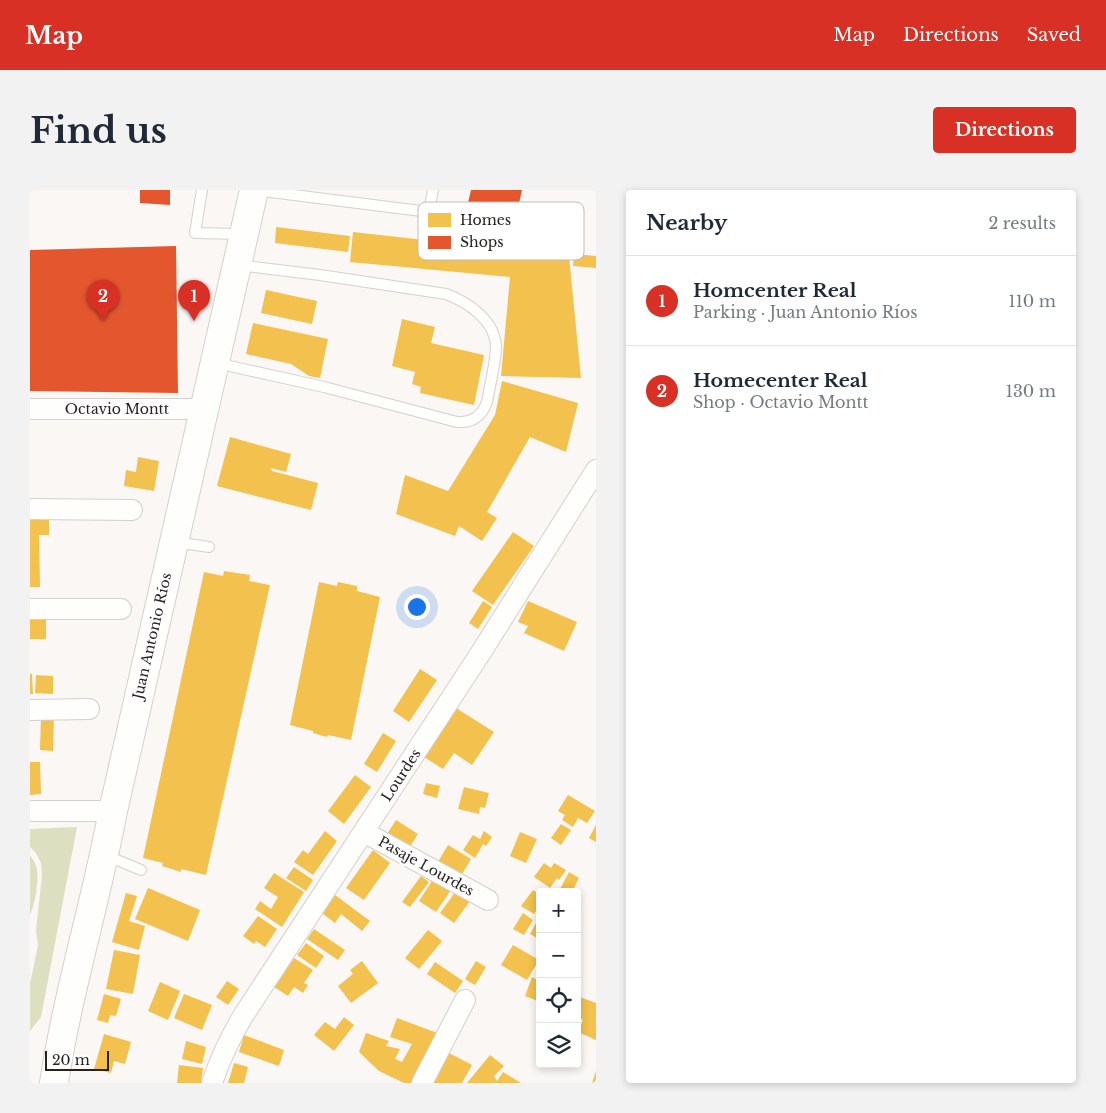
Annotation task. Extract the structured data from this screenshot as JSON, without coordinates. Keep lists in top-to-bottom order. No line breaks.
{"streets":{"main road":["Juan Antonio Ríos"],"street":["Octavio Montt","Lourdes","Pasaje Lourdes"]},"crossings":[["Octavio Montt","Juan Antonio Ríos"],["Lourdes","Pasaje Lourdes"]],"legend":["Homes","Shops"],"scale_bar":"20 m","page":{"header":"Map","nav":["Map","Directions","Saved"],"buttons":"Directions","title":"Find us","heading":["Nearby","2 results"],"list":[{"mark":"1","name":"Homcenter Real","note":"Parking · Juan Antonio Ríos","value":"110 m"},{"mark":"2","name":"Homecenter Real","note":"Shop · Octavio Montt","value":"130 m"}],"pins":["1","2"],"map_buttons":["+","−"],"scale":"20 m"}}
